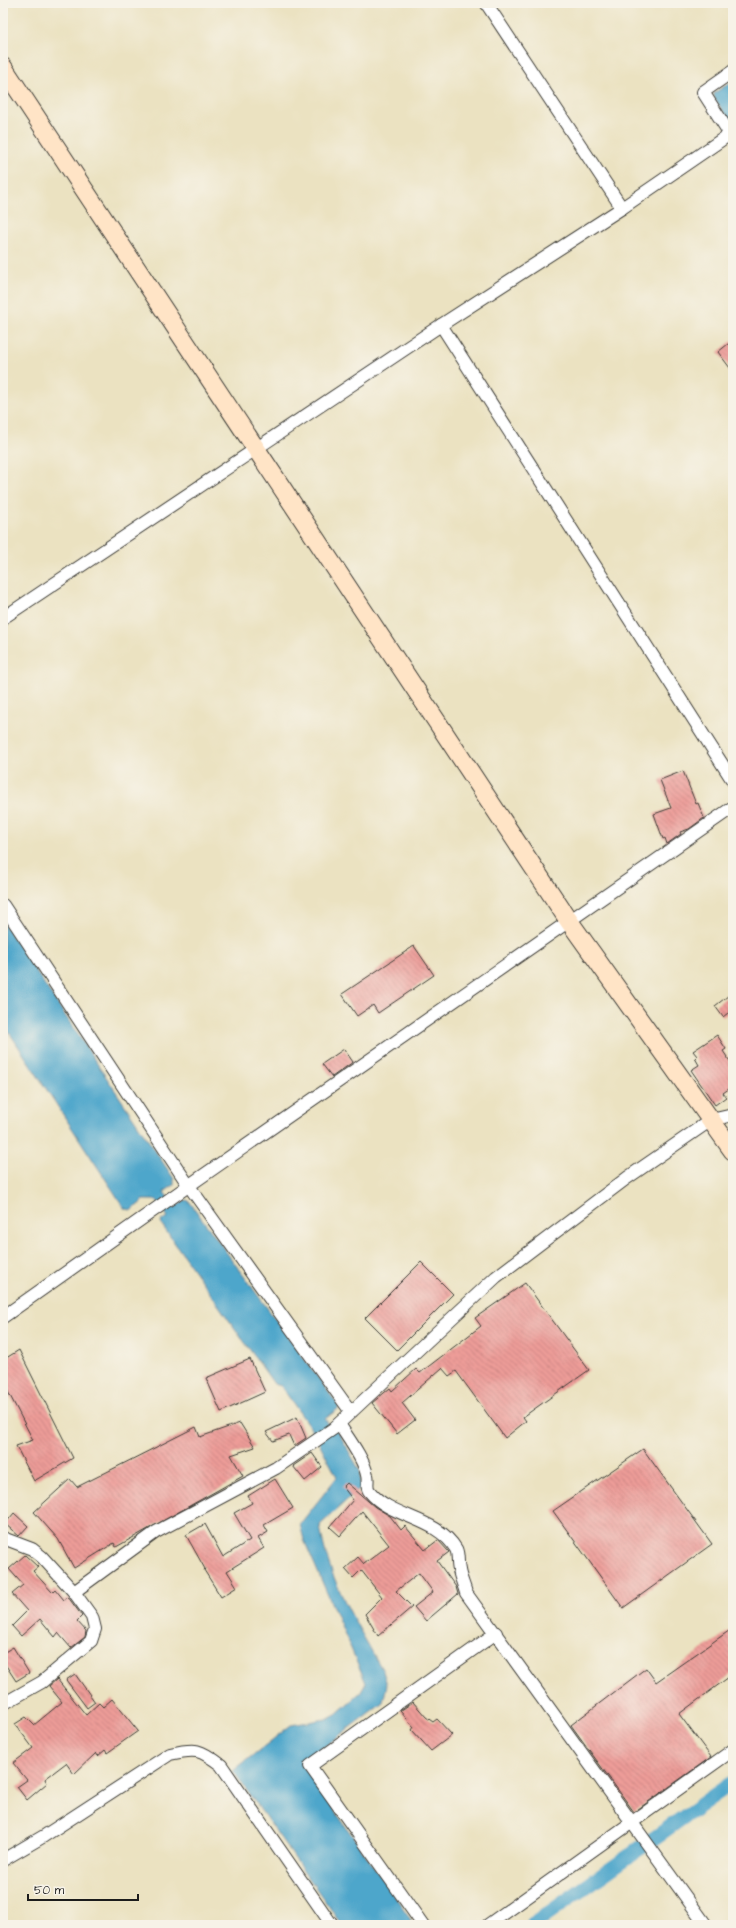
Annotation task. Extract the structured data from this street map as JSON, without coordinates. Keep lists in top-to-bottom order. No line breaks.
{"scale_bar":"50 m"}
